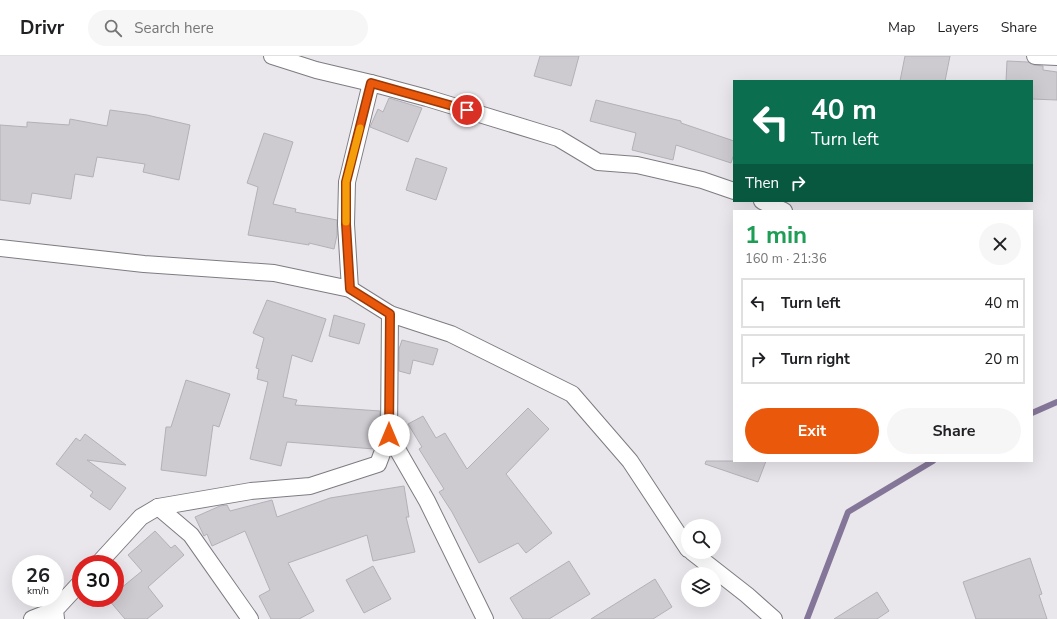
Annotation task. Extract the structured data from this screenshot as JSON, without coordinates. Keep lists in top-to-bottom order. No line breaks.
{"page":{"header":"Drivr","search":"Search here","nav":["Map","Layers","Share"],"turn":["40 m","Turn left"],"then":"Then","heading":["1 min","160 m · 21:36"],"list":[{"name":"Turn left","value":"40 m"},{"name":"Turn right","value":"20 m"}],"buttons":["Exit","Share"],"speed":"26 km/h","limit":"30"}}
